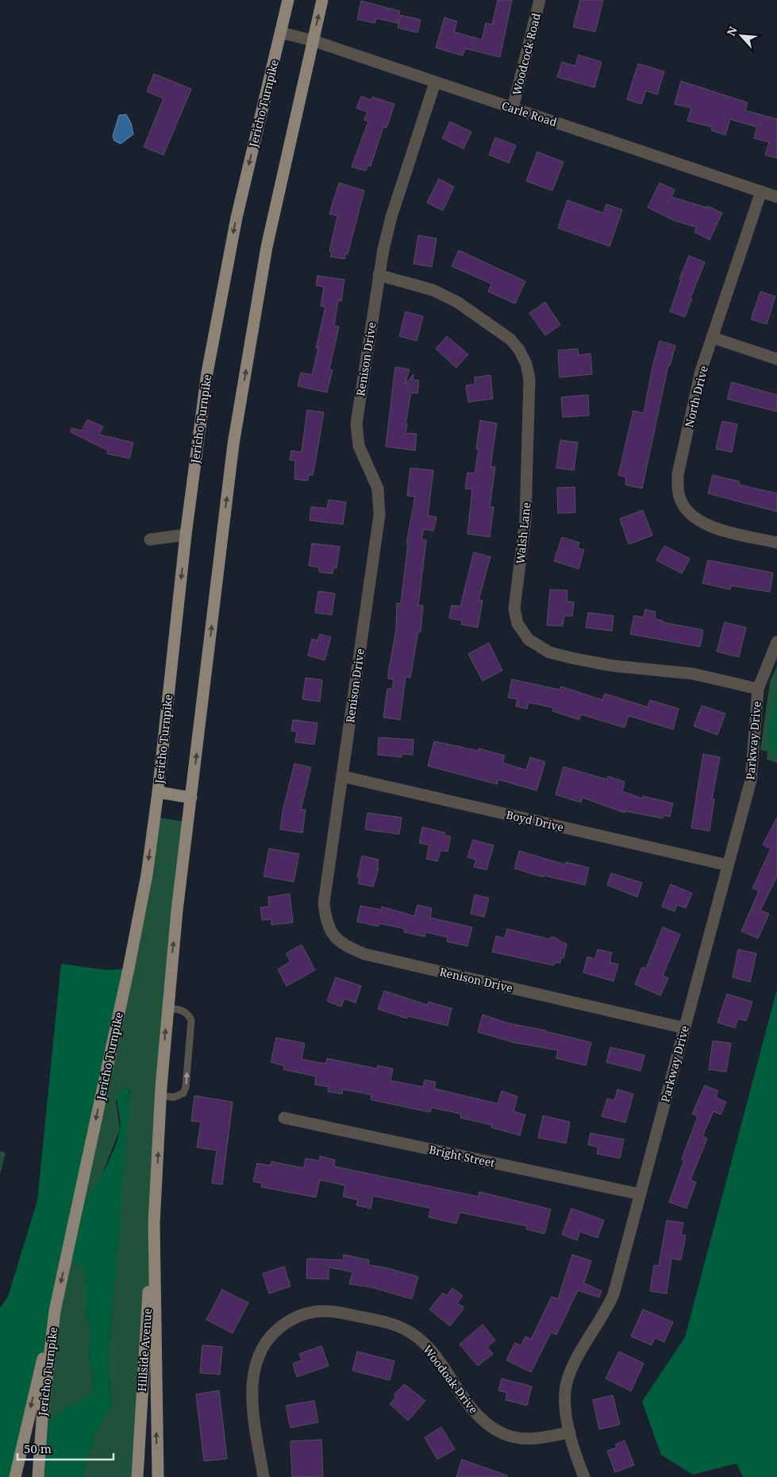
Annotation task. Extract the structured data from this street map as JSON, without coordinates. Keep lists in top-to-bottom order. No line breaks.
{"streets":{"main road":["Jericho Turnpike","Hillside Avenue"],"street":["Woodcock Road","Carle Road","Renison Drive","North Drive","Walsh Lane","Parkway Drive","Boyd Drive","Bright Street","Woodoak Drive"]},"crossings":[["Woodcock Road","Carle Road"],["Jericho Turnpike","Carle Road"],["Carle Road","Renison Drive"],["Carle Road","North Drive"],["Renison Drive","Walsh Lane"],["Renison Drive","Parkway Drive"],["Renison Drive","Boyd Drive"],["Walsh Lane","Parkway Drive"],["Parkway Drive","Boyd Drive"],["Parkway Drive","Bright Street"],["Parkway Drive","Woodoak Drive"]],"scale_bar":"50 m","north":"top left"}
